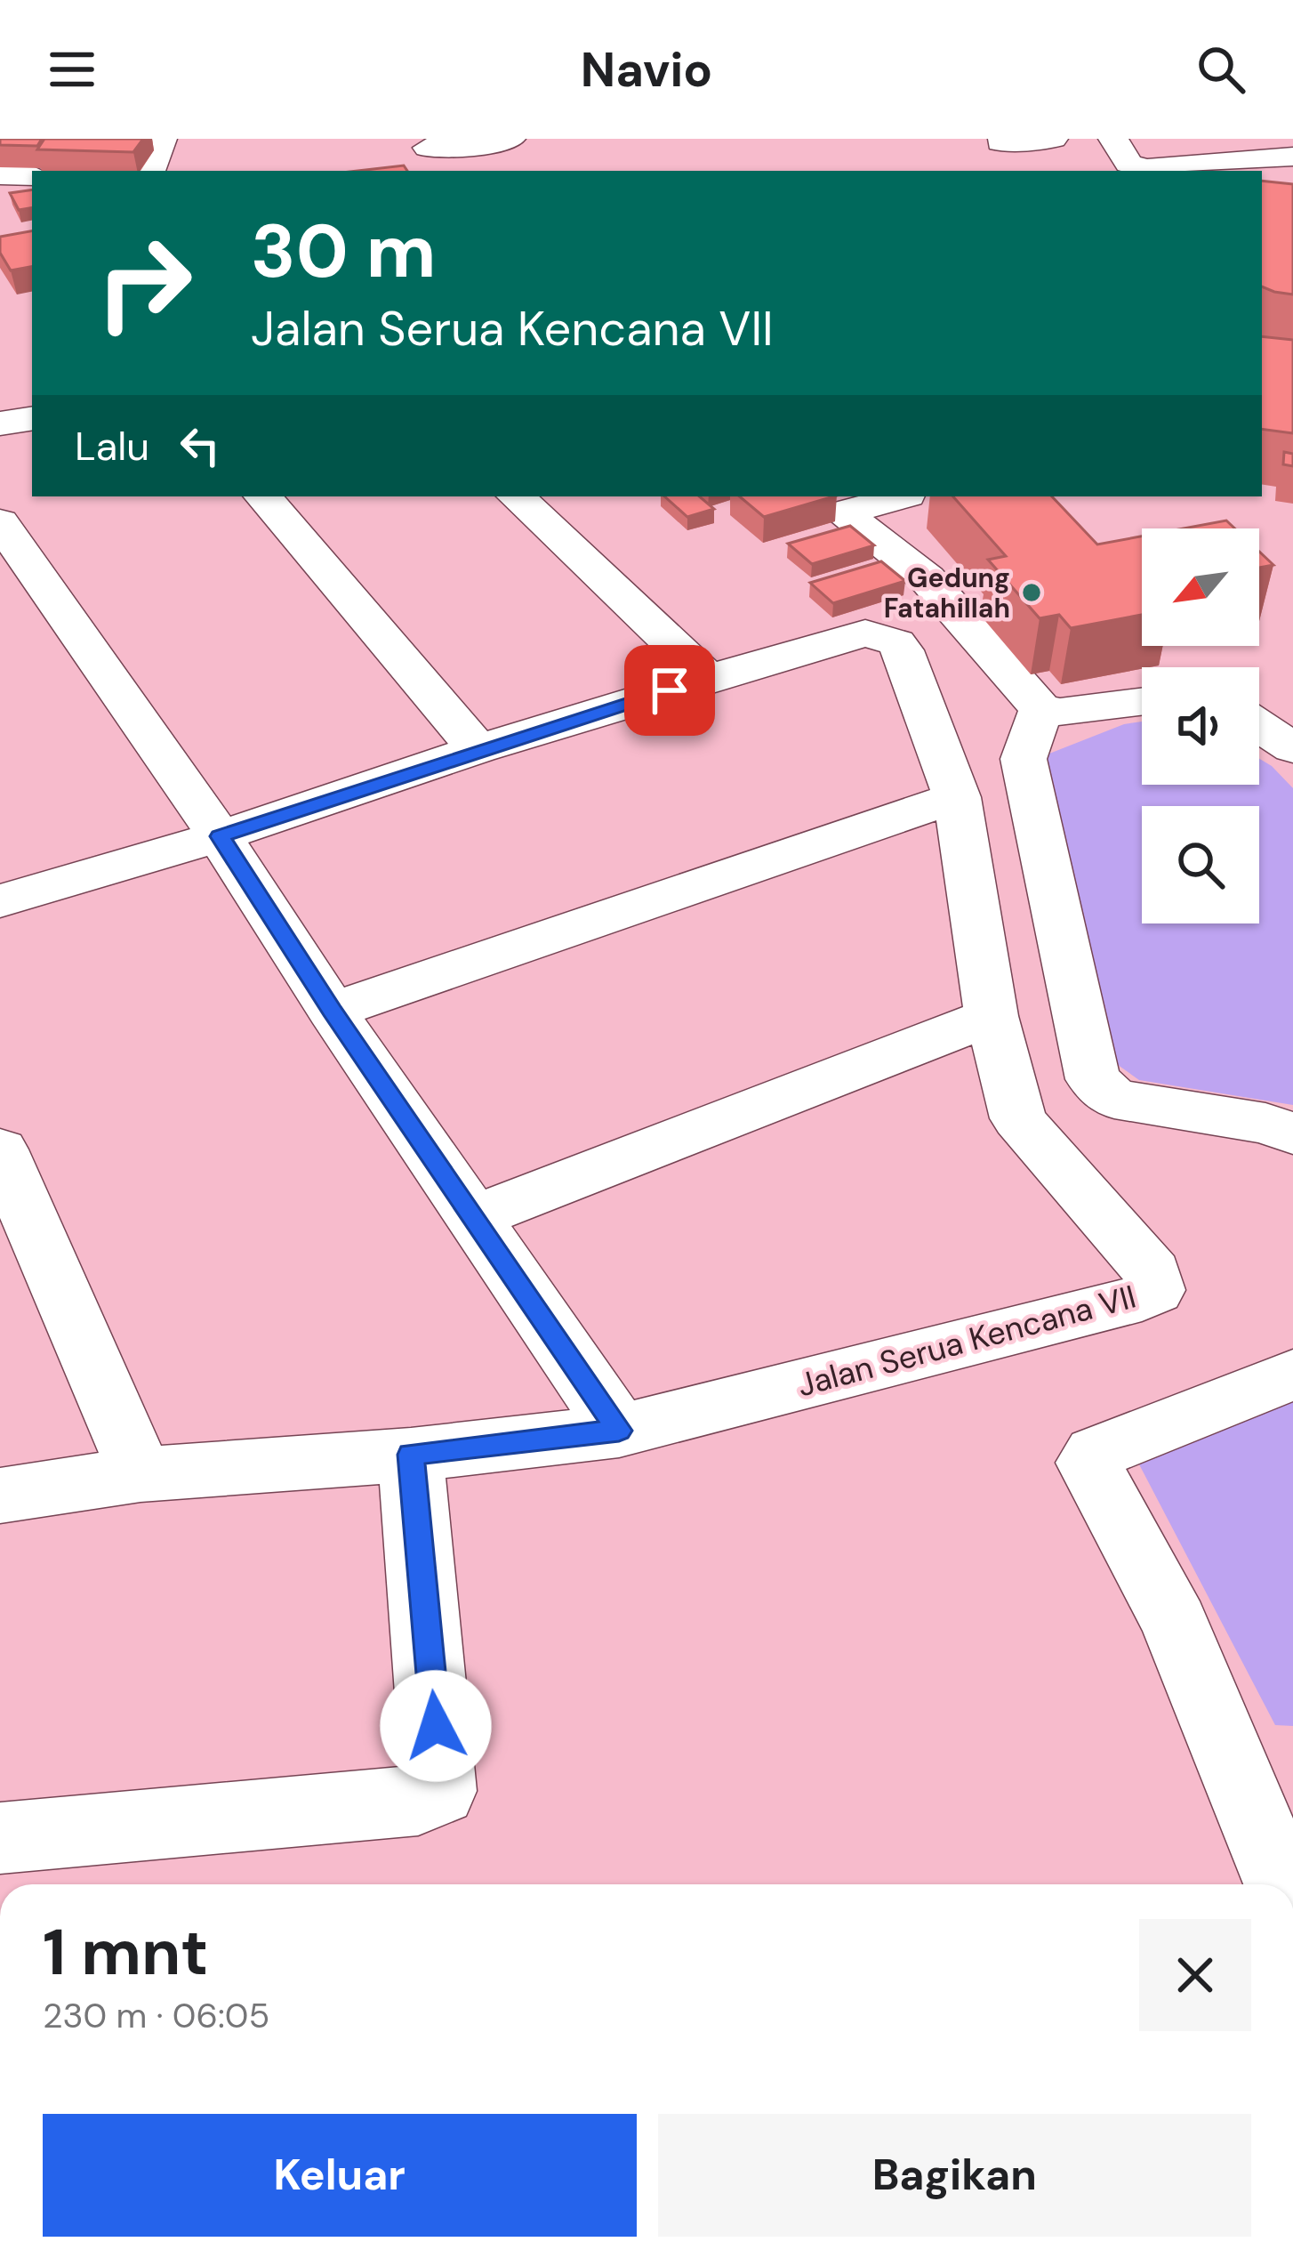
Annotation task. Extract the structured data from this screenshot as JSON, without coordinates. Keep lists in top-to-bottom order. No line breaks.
{"streets":{"street":["Jalan Serua Kencana VII"]},"places":["Gedung Fatahillah"],"north":"bottom left","page":{"header":"Navio","turn":["30 m","Jalan Serua Kencana VII"],"then":"Lalu","heading":["1 mnt","230 m · 06:05"],"buttons":["Keluar","Bagikan"]}}
